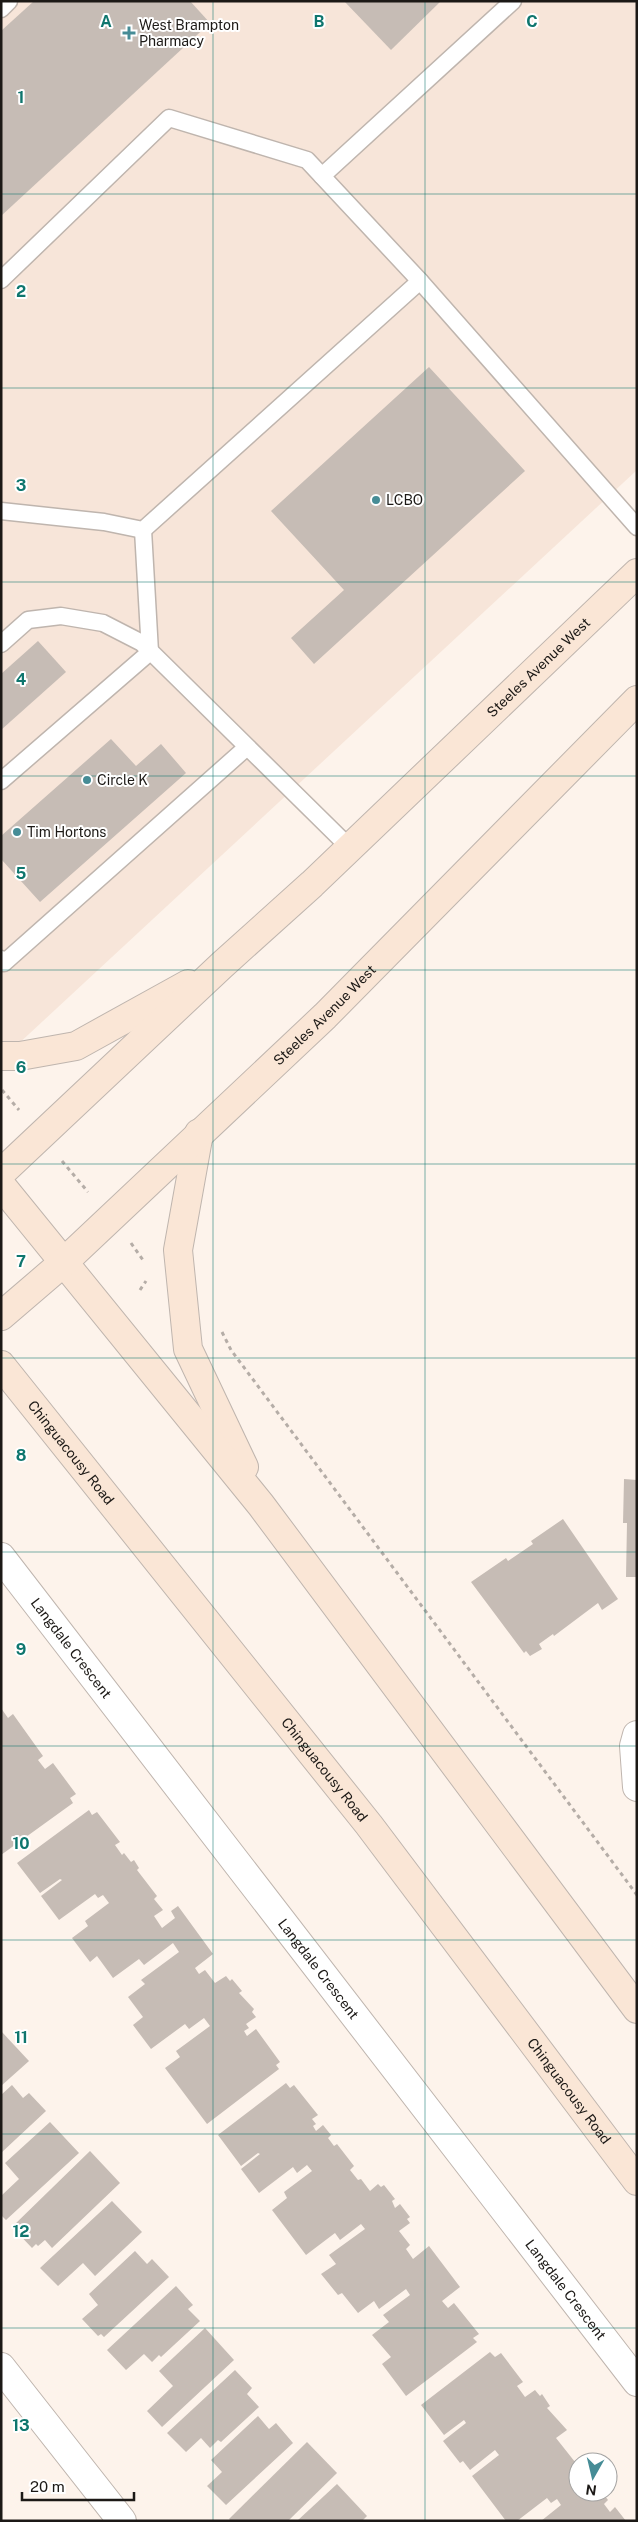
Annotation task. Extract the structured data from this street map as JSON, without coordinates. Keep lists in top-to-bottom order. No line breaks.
{"streets":{"main road":["Steeles Avenue West","Chinguacousy Road"],"street":["Langdale Crescent"]},"places":{"health":["West Brampton Pharmacy"],"other":["LCBO","Circle K","Tim Hortons"]},"scale_bar":"20 m","north":"bottom","grid":{"columns":["A","B","C"],"rows":["1","2","3","4","5","6","7","8","9","10","11","12","13"]}}
